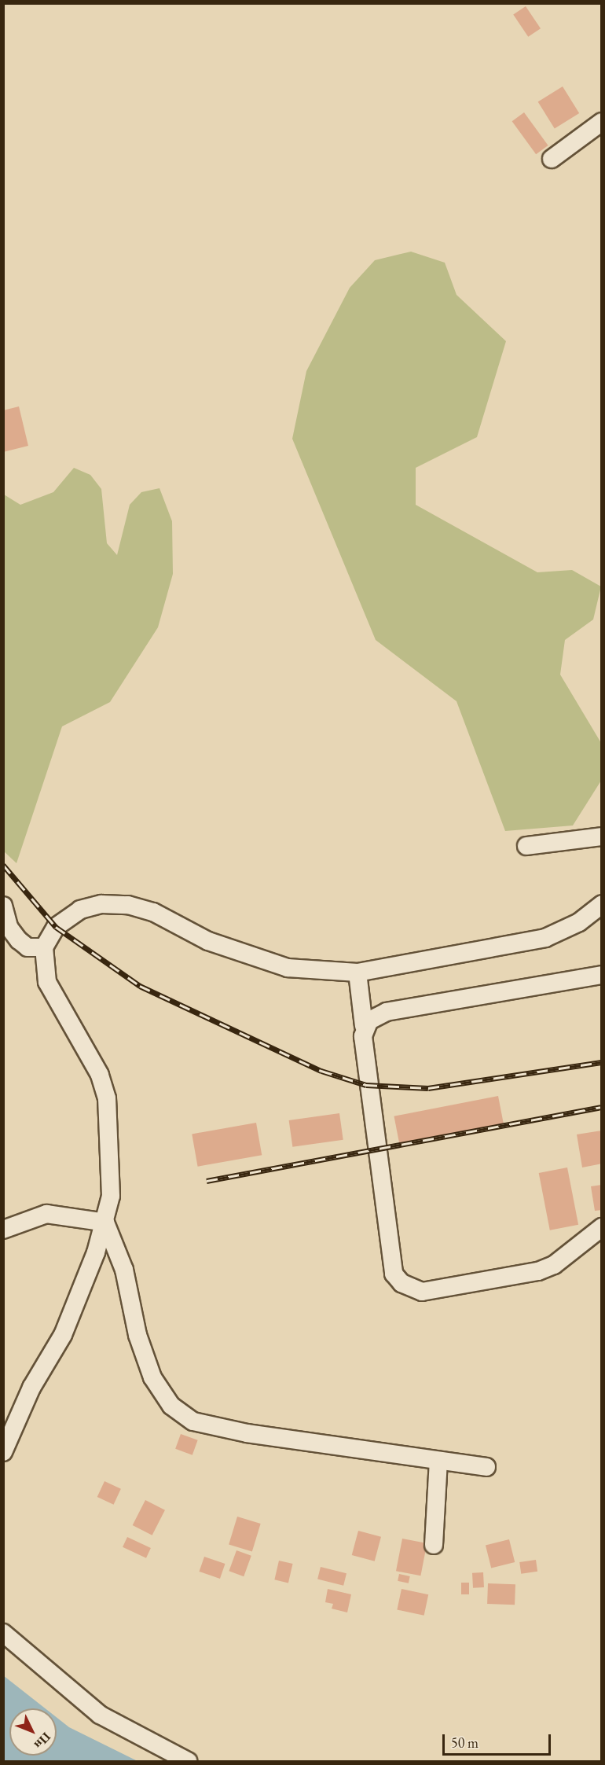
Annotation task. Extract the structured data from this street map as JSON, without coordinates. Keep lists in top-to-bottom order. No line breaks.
{"scale_bar":"50 m","north":"bottom right"}
